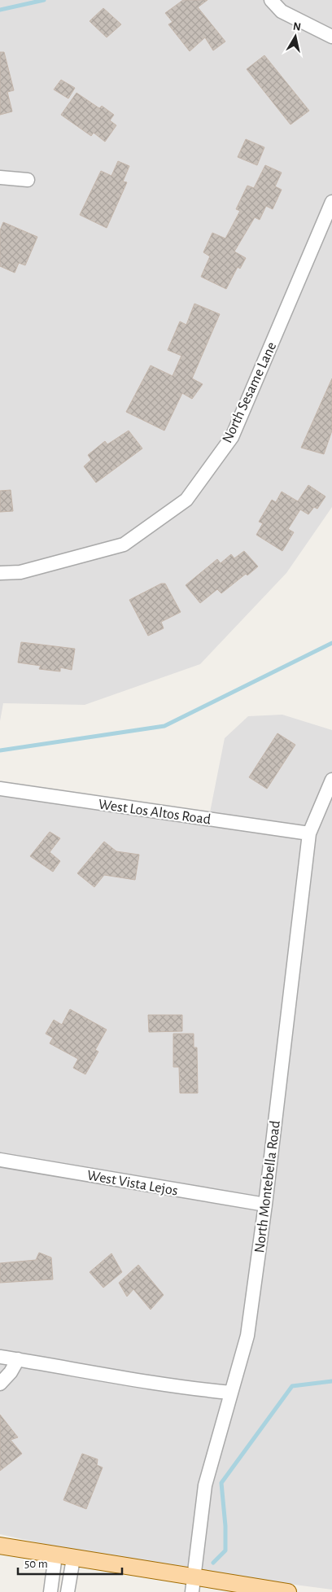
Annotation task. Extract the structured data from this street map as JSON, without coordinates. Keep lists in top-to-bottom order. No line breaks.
{"streets":{"street":["North Sesame Lane","West Los Altos Road","West Vista Lejos","North Montebella Road"]},"crossings":[["West Los Altos Road","North Montebella Road"],["West Vista Lejos","North Montebella Road"]],"scale_bar":"50 m","north":"top"}
